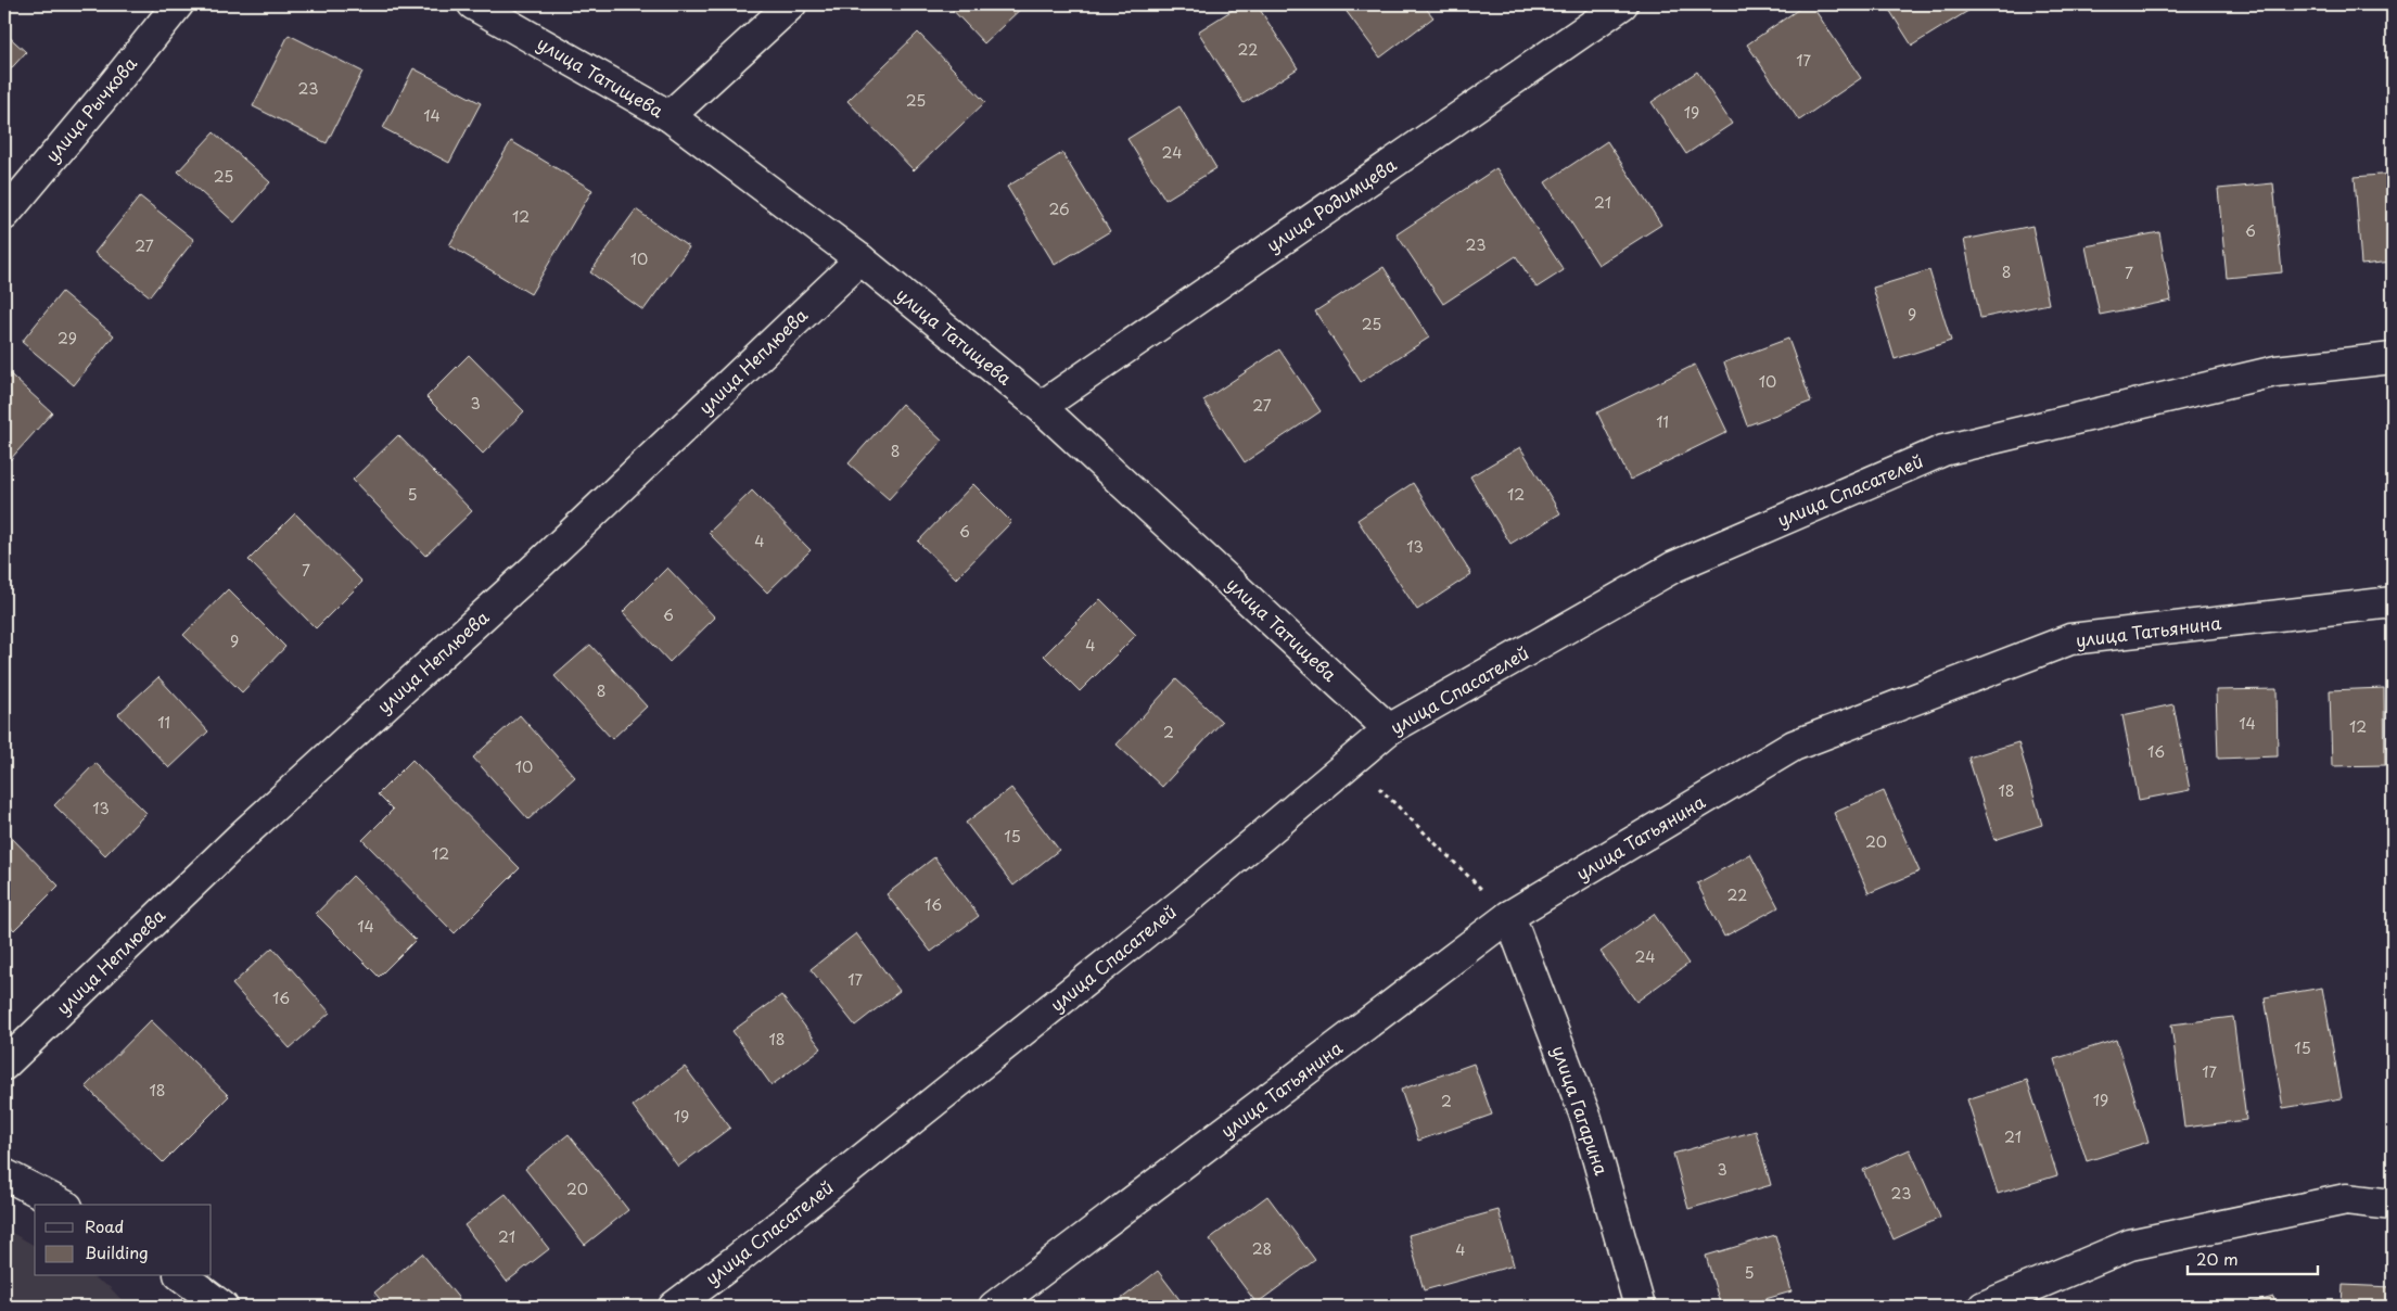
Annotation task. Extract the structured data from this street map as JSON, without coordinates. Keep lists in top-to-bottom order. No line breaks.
{"streets":{"street":["улица Татищева","улица Рычкова","улица Родимцева","улица Неплюева","улица Спасателей","улица Татьянина","улица Гагарина"]},"crossings":[["улица Татищева","улица Родимцева"],["улица Татищева","улица Неплюева"],["улица Татищева","улица Спасателей"],["улица Татьянина","улица Гагарина"]],"house_numbers":["22","17","23","25","19","14","24","25","21","26","12","6","23","27","10","8","7","9","25","29","10","3","27","11","8","5","12","6","4","13","7","6","9","4","8","11","14","12","2","16","10","18","13","15","20","12","22","16","14","24","17","16","18","15","17","18","19","2","19","21","3","20","23","21","28","4","5"],"legend":["Road","Building"],"scale_bar":"20 m"}
